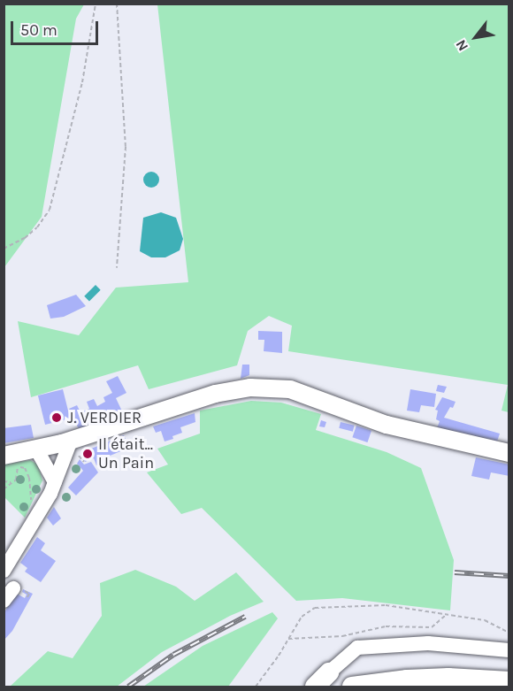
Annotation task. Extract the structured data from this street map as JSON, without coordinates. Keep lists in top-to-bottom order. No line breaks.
{"places":["J. VERDIER","Il était... Un Pain"],"scale_bar":"50 m","north":"bottom left"}
